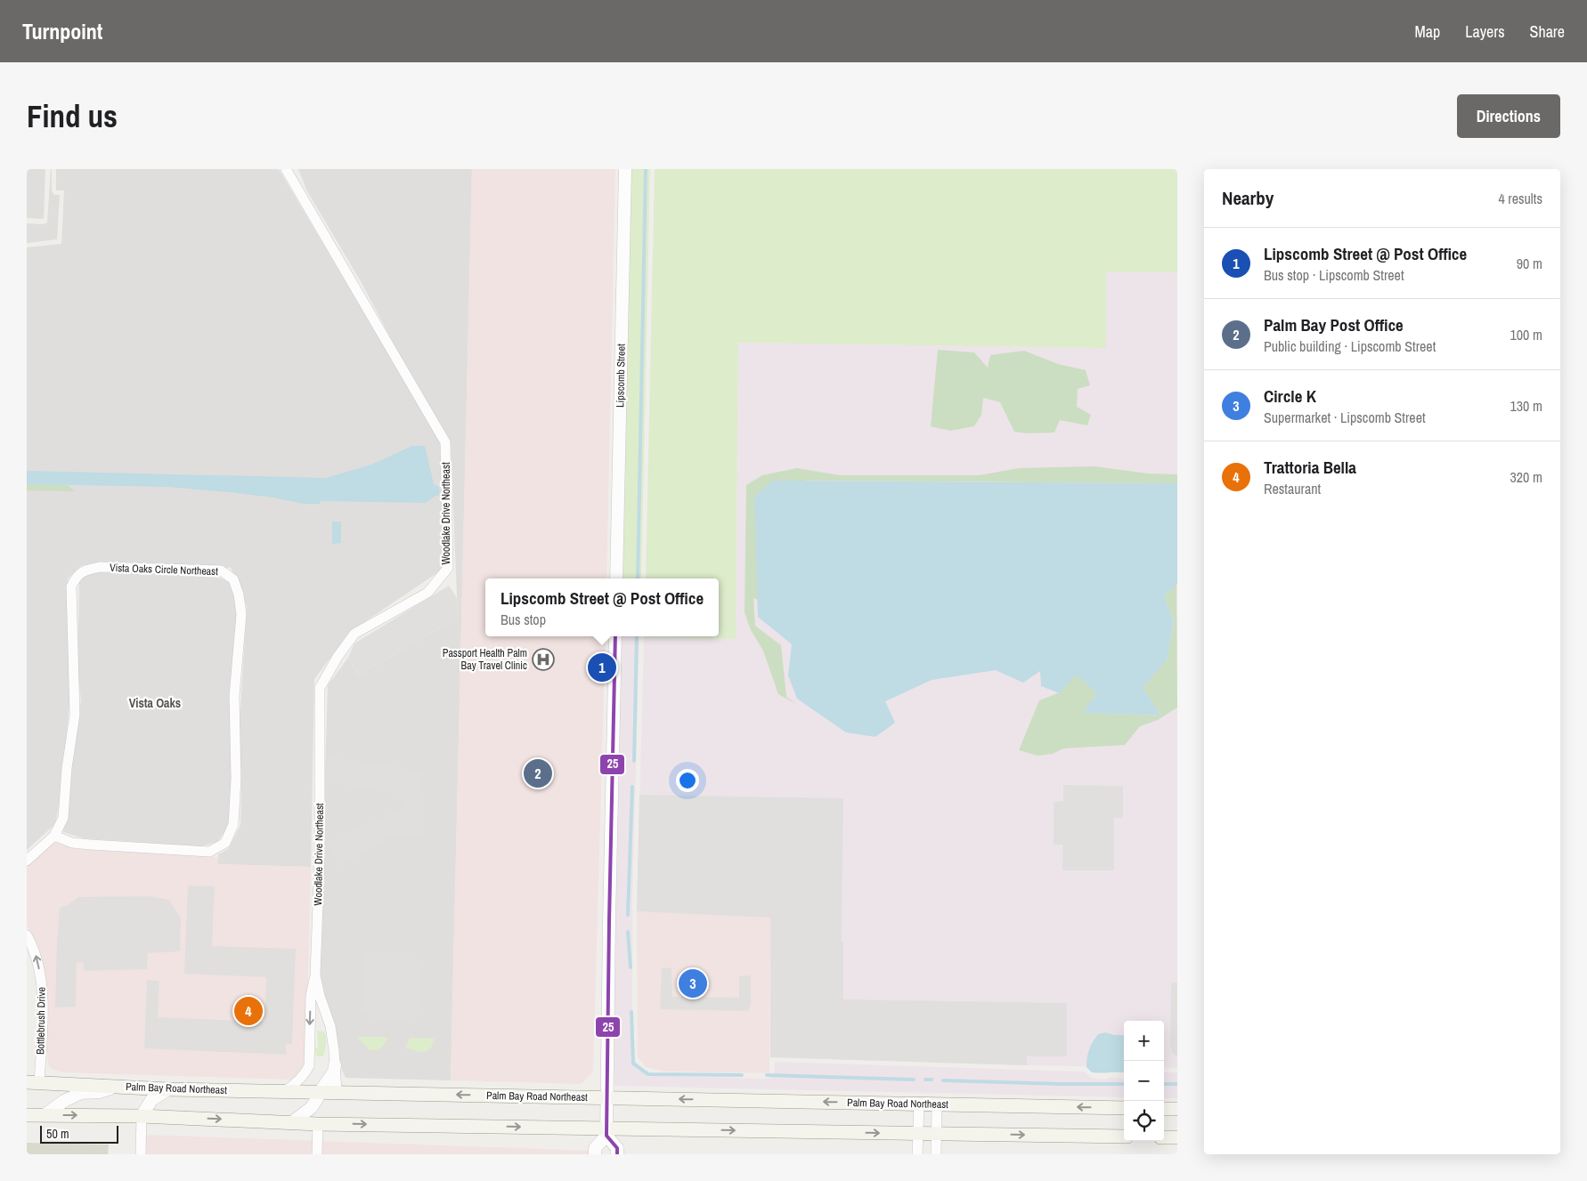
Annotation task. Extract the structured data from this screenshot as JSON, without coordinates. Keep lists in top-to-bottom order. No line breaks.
{"streets":{"main road":["Palm Bay Road Northeast"],"street":["Lipscomb Street","Woodlake Drive Northeast","Vista Oaks Circle Northeast","Bottlebrush Drive"]},"crossings":[["Woodlake Drive Northeast","Palm Bay Road Northeast"],["Bottlebrush Drive","Palm Bay Road Northeast"]],"one_way":["Bottlebrush Drive"],"districts":["Vista Oaks"],"places":{"hospital":["Passport Health Palm Bay Travel Clinic"]},"lines":["transit line 25"],"scale_bar":"50 m","page":{"header":"Turnpoint","nav":["Map","Layers","Share"],"buttons":"Directions","title":"Find us","heading":["Nearby","4 results"],"list":[{"mark":"1","name":"Lipscomb Street @ Post Office","note":"Bus stop · Lipscomb Street","value":"90 m"},{"mark":"2","name":"Palm Bay Post Office","note":"Public building · Lipscomb Street","value":"100 m"},{"mark":"3","name":"Circle K","note":"Supermarket · Lipscomb Street","value":"130 m"},{"mark":"4","name":"Trattoria Bella","note":"Restaurant","value":"320 m"}],"popup":["Lipscomb Street @ Post Office","Bus stop"],"pins":["1","2","3","4"],"map_buttons":["+","−"],"scale":"50 m"}}
